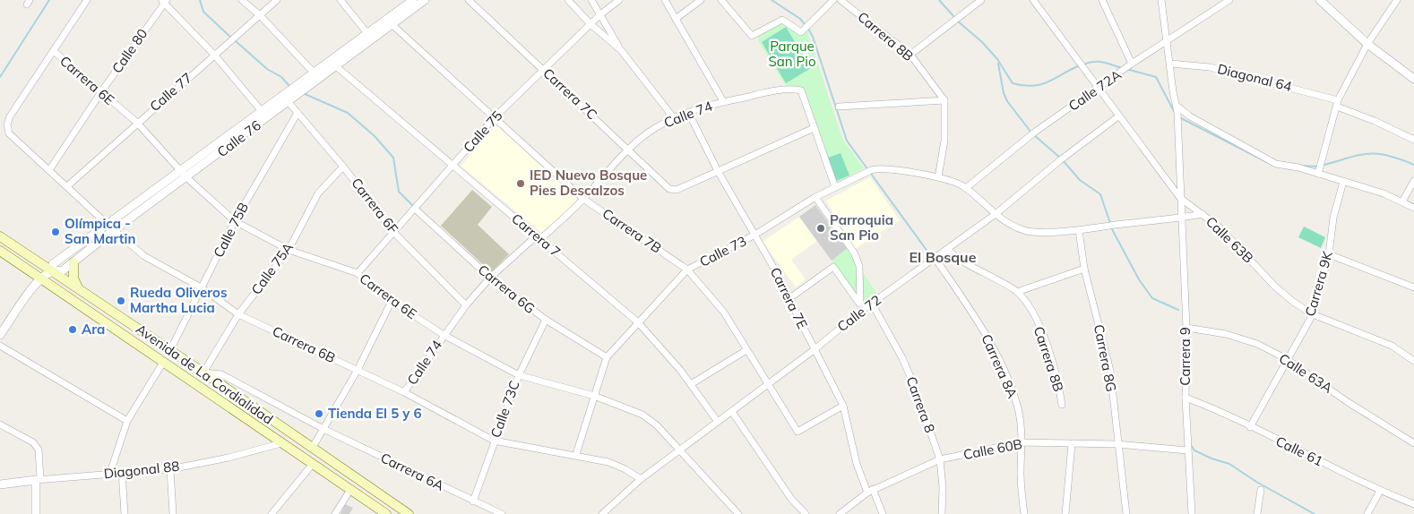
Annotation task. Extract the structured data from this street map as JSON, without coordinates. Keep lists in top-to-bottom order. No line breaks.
{"streets":{"main road":["Avenida de La Cordialidad"],"street":["Carrera 8B","Calle 80","Diagonal 64","Carrera 6E","Calle 72A","Calle 77","Carrera 7C","Calle 74","Calle 75","Calle 76","Carrera 6F","Calle 75B","Carrera 7B","Carrera 7","Calle 63B","Calle 73","Calle 75A","Carrera 9K","Carrera 6G","Carrera 7E","Calle 72","Carrera 6B","Carrera 9","Carrera 8G","Carrera 8A","Calle 63A","Carrera 8","Calle 73C","Calle 60B","Calle 61","Diagonal 88","Carrera 6A"]},"crossings":[["Carrera 8B","Calle 72"],["Calle 80","Carrera 6E"],["Calle 80","Carrera 6B"],["Diagonal 64","Carrera 9"],["Carrera 6E","Calle 77"],["Carrera 6E","Calle 74"],["Carrera 6E","Calle 75"],["Carrera 6E","Calle 76"],["Carrera 6E","Calle 75B"],["Carrera 6E","Calle 73"],["Carrera 6E","Calle 75A"],["Carrera 6E","Calle 72"],["Carrera 6E","Carrera 6B"],["Carrera 6E","Calle 73C"],["Calle 72A","Calle 63B"],["Calle 72A","Calle 73"],["Calle 72A","Carrera 9"],["Calle 77","Carrera 6B"],["Carrera 7C","Calle 74"],["Carrera 7C","Calle 75"],["Carrera 7C","Carrera 7E"],["Calle 74","Carrera 6F"],["Calle 74","Carrera 7B"],["Calle 74","Carrera 7"],["Calle 74","Carrera 6G"],["Calle 74","Carrera 7E"],["Calle 74","Carrera 6B"],["Calle 75","Carrera 6F"],["Calle 75","Carrera 7B"],["Calle 75","Carrera 7"],["Calle 75","Carrera 6G"],["Calle 76","Carrera 6F"],["Calle 76","Carrera 7B"],["Calle 76","Carrera 7"],["Calle 76","Carrera 6B"],["Calle 76","Avenida de La Cordialidad"],["Carrera 6F","Calle 75B"],["Carrera 6F","Calle 75A"],["Calle 75B","Carrera 6B"],["Calle 75B","Avenida de La Cordialidad"],["Carrera 7B","Calle 73"],["Carrera 7B","Carrera 7E"],["Carrera 7B","Calle 72"],["Carrera 7","Calle 73"],["Carrera 7","Calle 72"],["Calle 63B","Calle 73"],["Calle 63B","Carrera 9K"],["Calle 63B","Calle 72"],["Calle 63B","Carrera 9"],["Calle 63B","Carrera 8G"],["Calle 73","Carrera 6G"],["Calle 73","Carrera 7E"],["Calle 73","Carrera 6B"],["Calle 75A","Carrera 6B"],["Calle 75A","Avenida de La Cordialidad"],["Calle 75A","Carrera 6A"],["Carrera 9K","Calle 63A"],["Carrera 9K","Calle 61"],["Carrera 6G","Calle 73C"],["Carrera 7E","Calle 72"],["Carrera 7E","Calle 60B"],["Calle 72","Carrera 6B"],["Calle 72","Carrera 8A"],["Calle 72","Carrera 8"],["Carrera 6B","Calle 73C"],["Carrera 9","Calle 63A"],["Carrera 9","Calle 60B"],["Carrera 9","Calle 61"],["Carrera 8G","Calle 60B"],["Carrera 8A","Calle 60B"],["Avenida de La Cordialidad","Diagonal 88"],["Avenida de La Cordialidad","Carrera 6A"],["Carrera 8","Calle 60B"],["Calle 73C","Carrera 6A"]],"districts":["El Bosque"],"parks":["Parque San Pio"],"places":["IED Nuevo Bosque Pies Descalzos","Parroquia San Pio","Olímpica - San Martin","Rueda Oliveros Martha Lucia","Ara","Tienda El 5 y 6"]}
